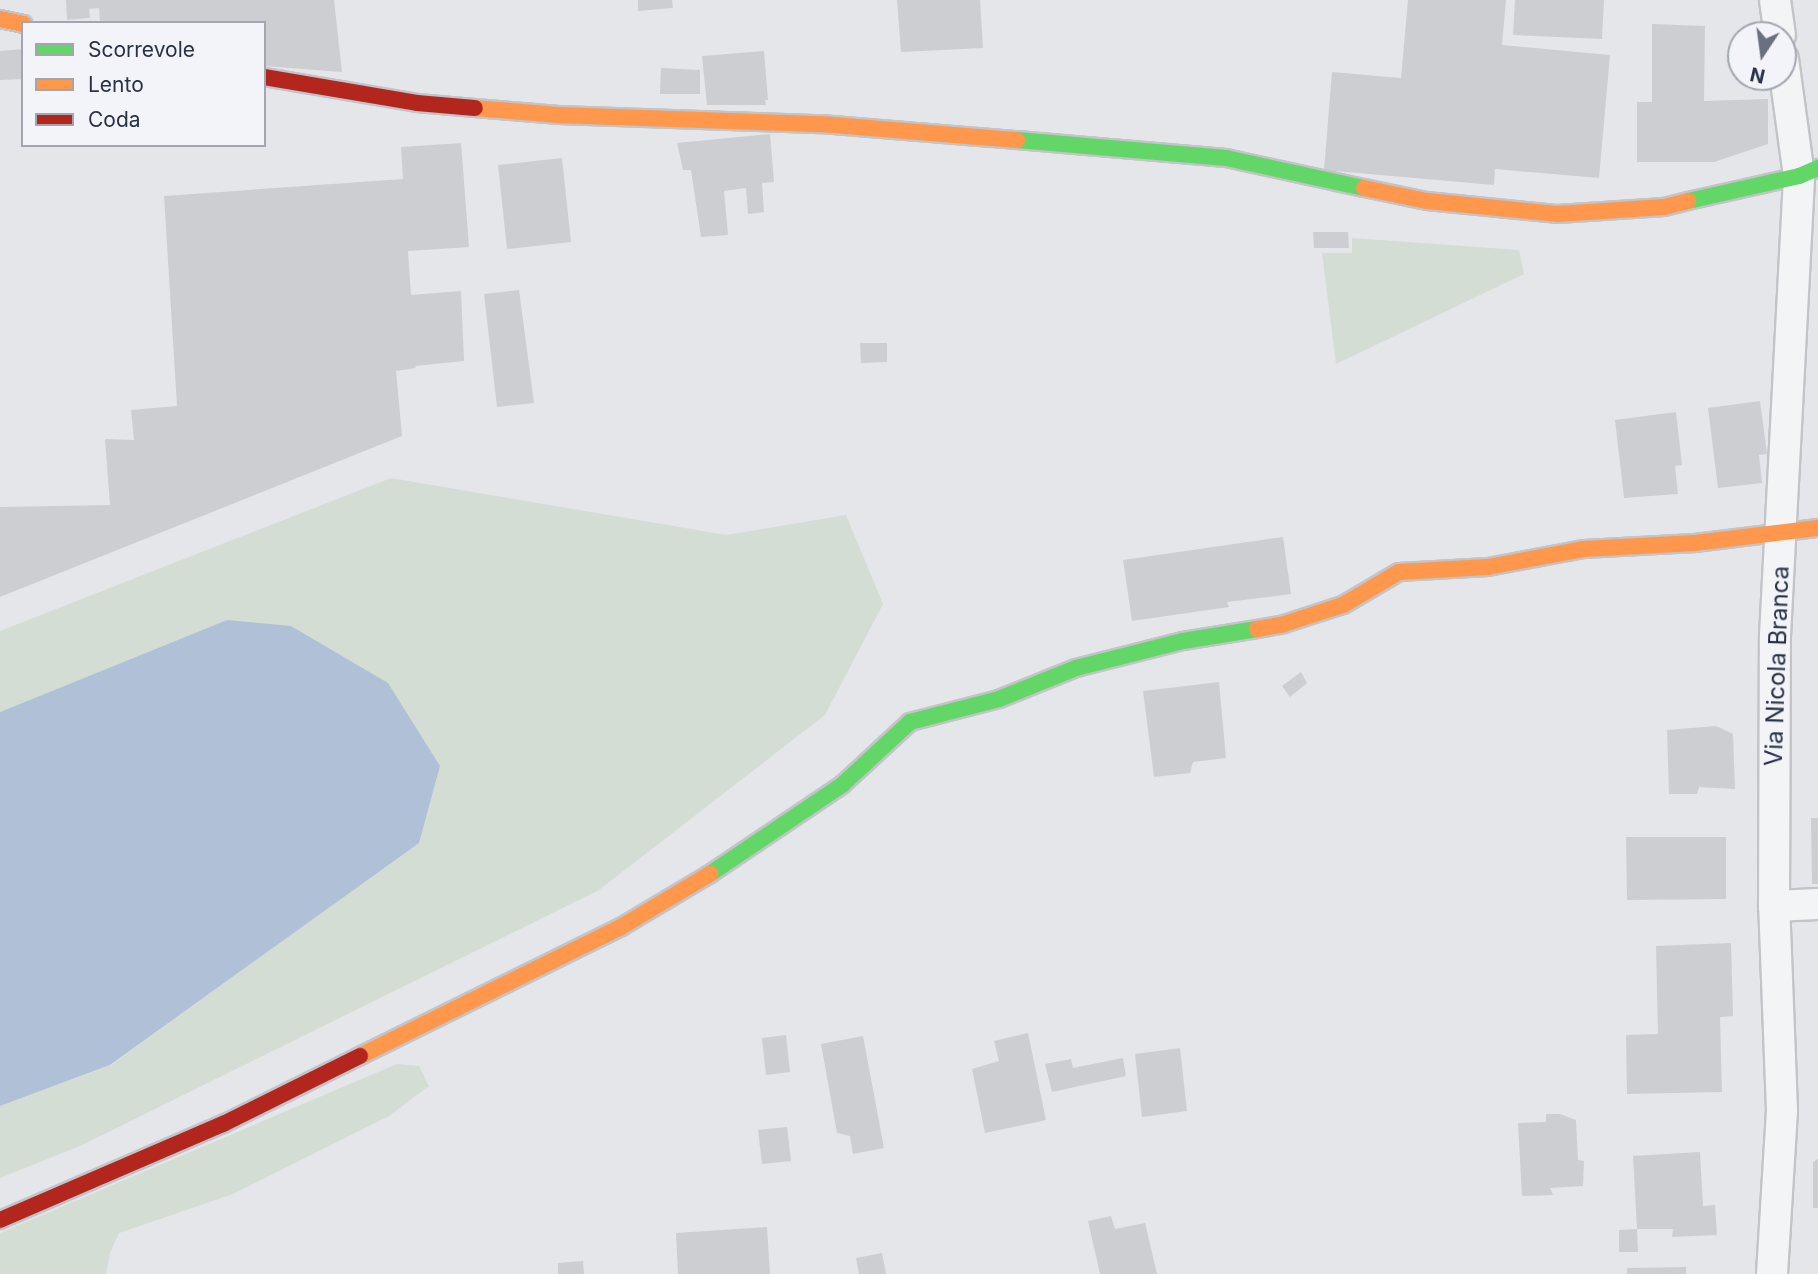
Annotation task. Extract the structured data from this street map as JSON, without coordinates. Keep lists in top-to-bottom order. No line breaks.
{"streets":{"street":["Via Nicola Branca"]},"legend":["Scorrevole","Lento","Coda"],"north":"bottom"}
